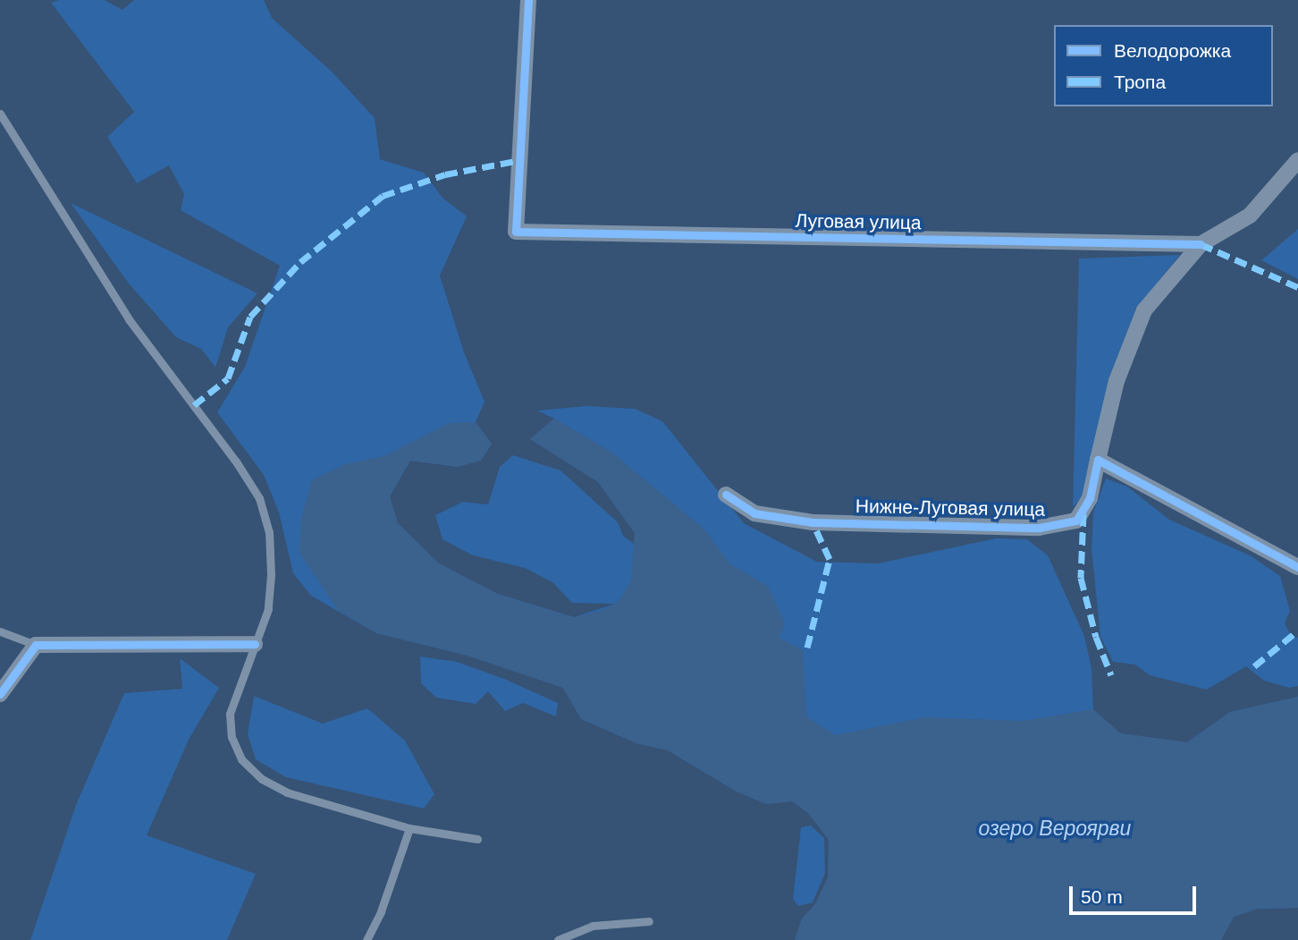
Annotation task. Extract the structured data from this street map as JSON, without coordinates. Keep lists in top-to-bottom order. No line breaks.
{"streets":{"street":["Луговая улица","Нижне-Луговая улица"]},"crossings":[["Луговая улица","Нижне-Луговая улица"]],"water":["озеро Вероярви"],"legend":["Велодорожка","Тропа"],"scale_bar":"50 m"}
